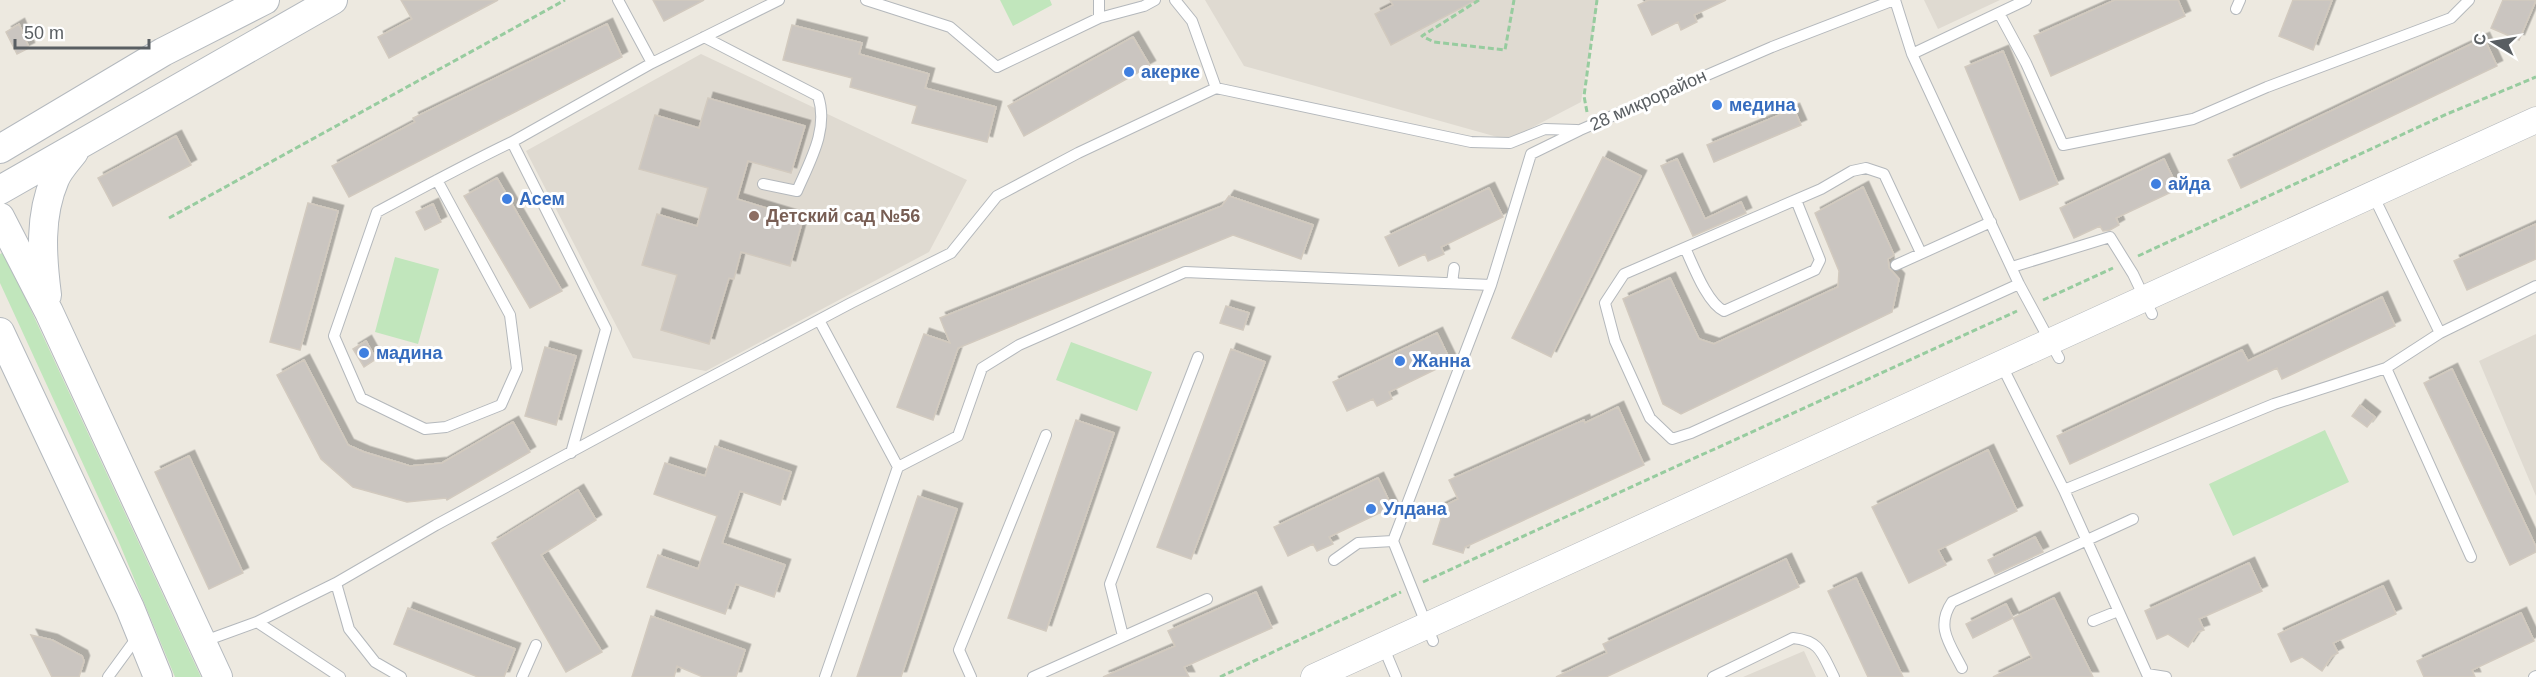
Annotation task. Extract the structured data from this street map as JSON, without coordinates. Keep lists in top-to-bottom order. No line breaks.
{"streets":{"lane":["28 микрорайон"]},"places":["акерке","медина","айда","Асем","Детский сад №56","мадина","Жанна","Улдана"],"scale_bar":"50 m","north":"left"}
